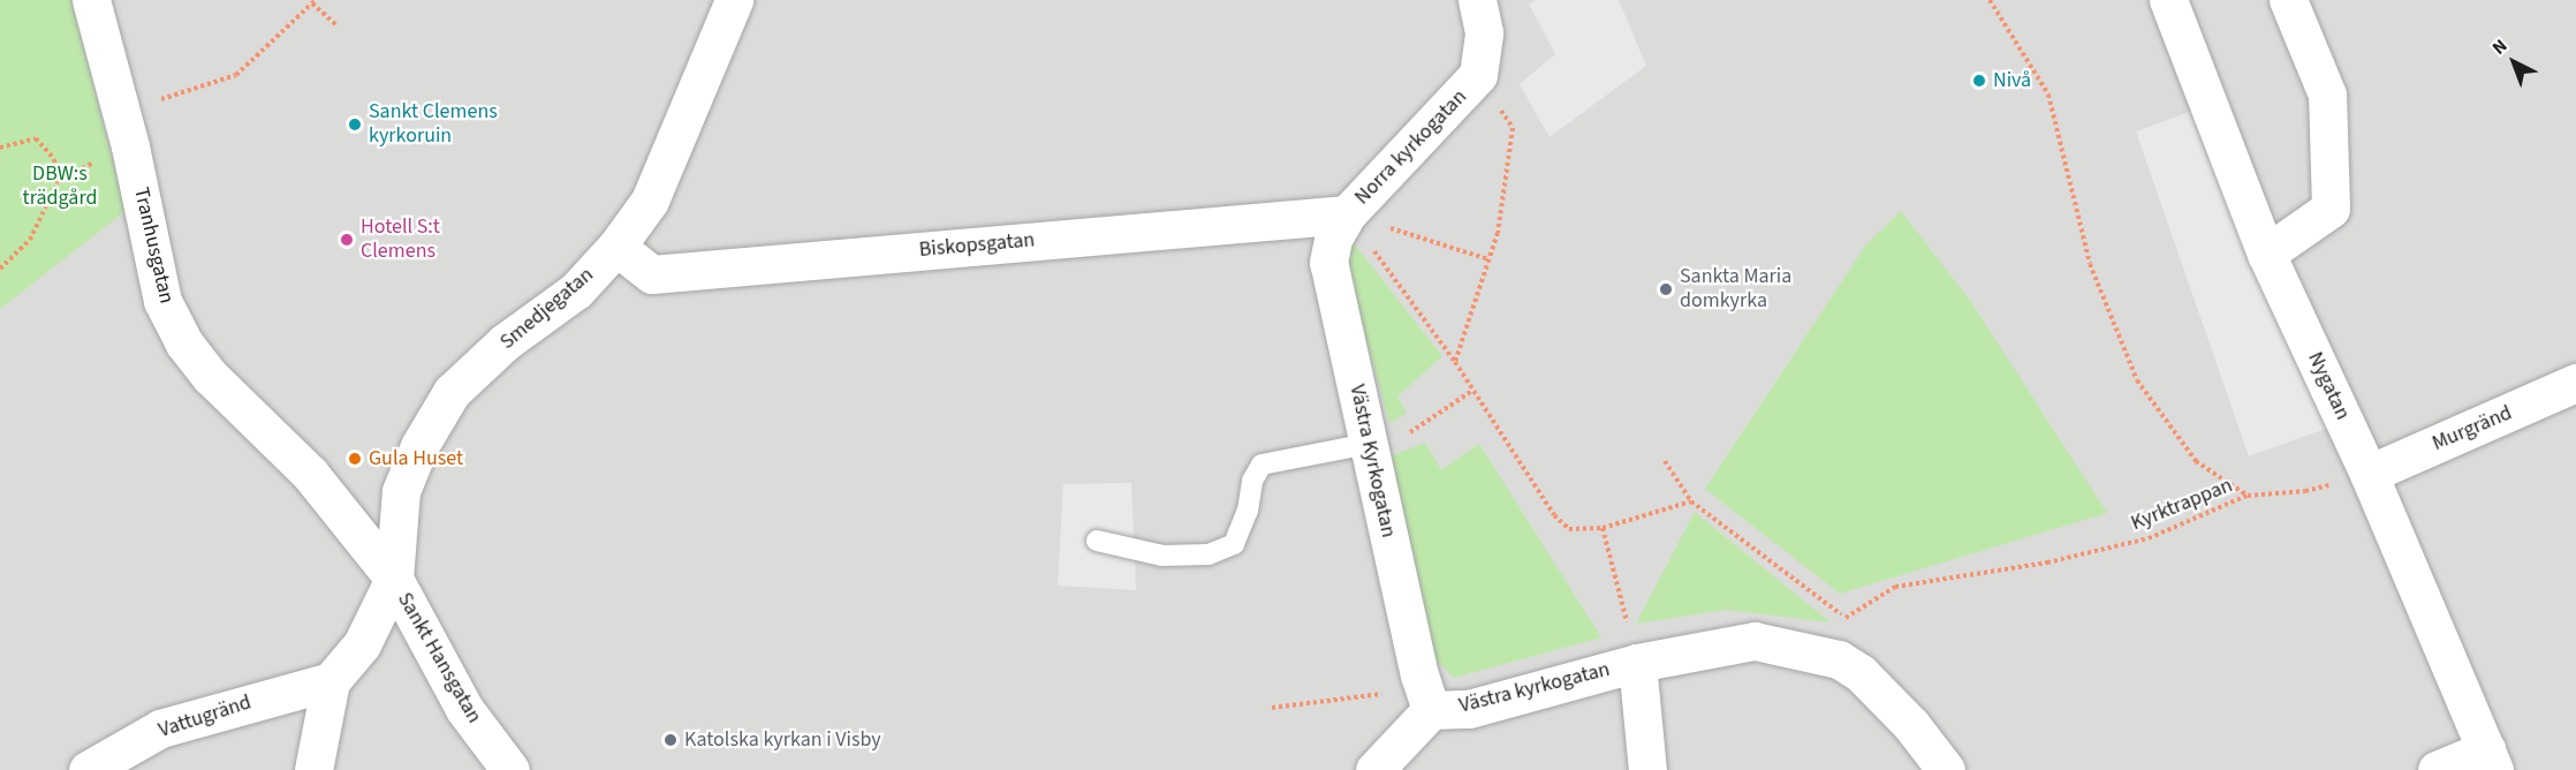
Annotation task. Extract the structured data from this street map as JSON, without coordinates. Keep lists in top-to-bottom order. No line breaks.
{"streets":{"street":["Norra kyrkogatan","Tranhusgatan","Biskopsgatan","Smedjegatan","Nygatan","Murgränd","Västra Kyrkogatan","Sankt Hansgatan","Västra kyrkogatan","Vattugränd"],"path":["Kyrktrappan"]},"crossings":[["Norra kyrkogatan","Biskopsgatan"],["Norra kyrkogatan","Västra Kyrkogatan"],["Tranhusgatan","Smedjegatan"],["Tranhusgatan","Sankt Hansgatan"],["Biskopsgatan","Smedjegatan"],["Biskopsgatan","Västra Kyrkogatan"],["Smedjegatan","Sankt Hansgatan"],["Nygatan","Murgränd"],["Nygatan","Kyrktrappan"],["Murgränd","Kyrktrappan"],["Västra Kyrkogatan","Västra kyrkogatan"]],"parks":["DBW:s trädgård"],"places":["Nivå","Sankt Clemens kyrkoruin","Hotell S:t Clemens","Sankta Maria domkyrka","Gula Huset","Katolska kyrkan i Visby"],"north":"top left"}
